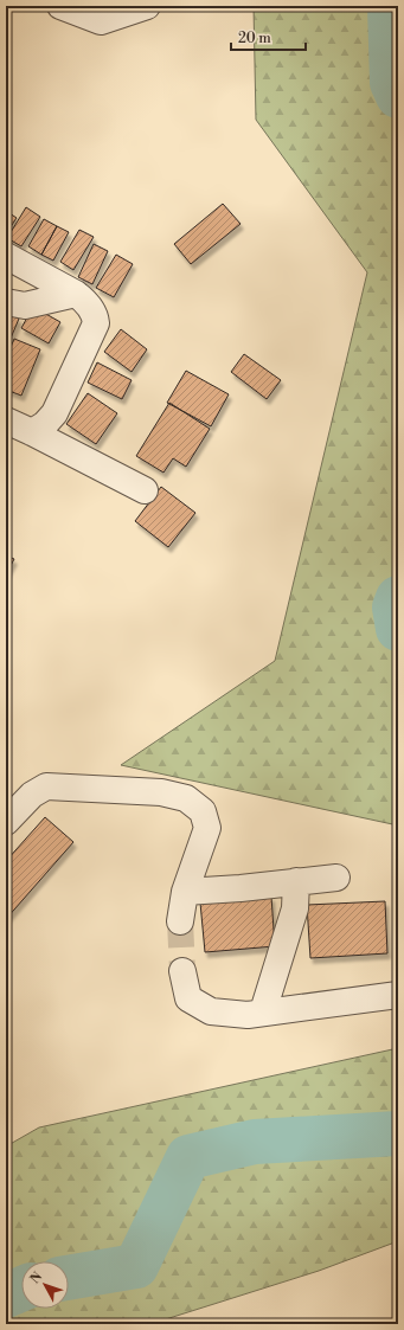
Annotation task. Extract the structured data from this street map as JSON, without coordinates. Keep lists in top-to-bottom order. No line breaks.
{"scale_bar":"20 m","north":"top left"}
